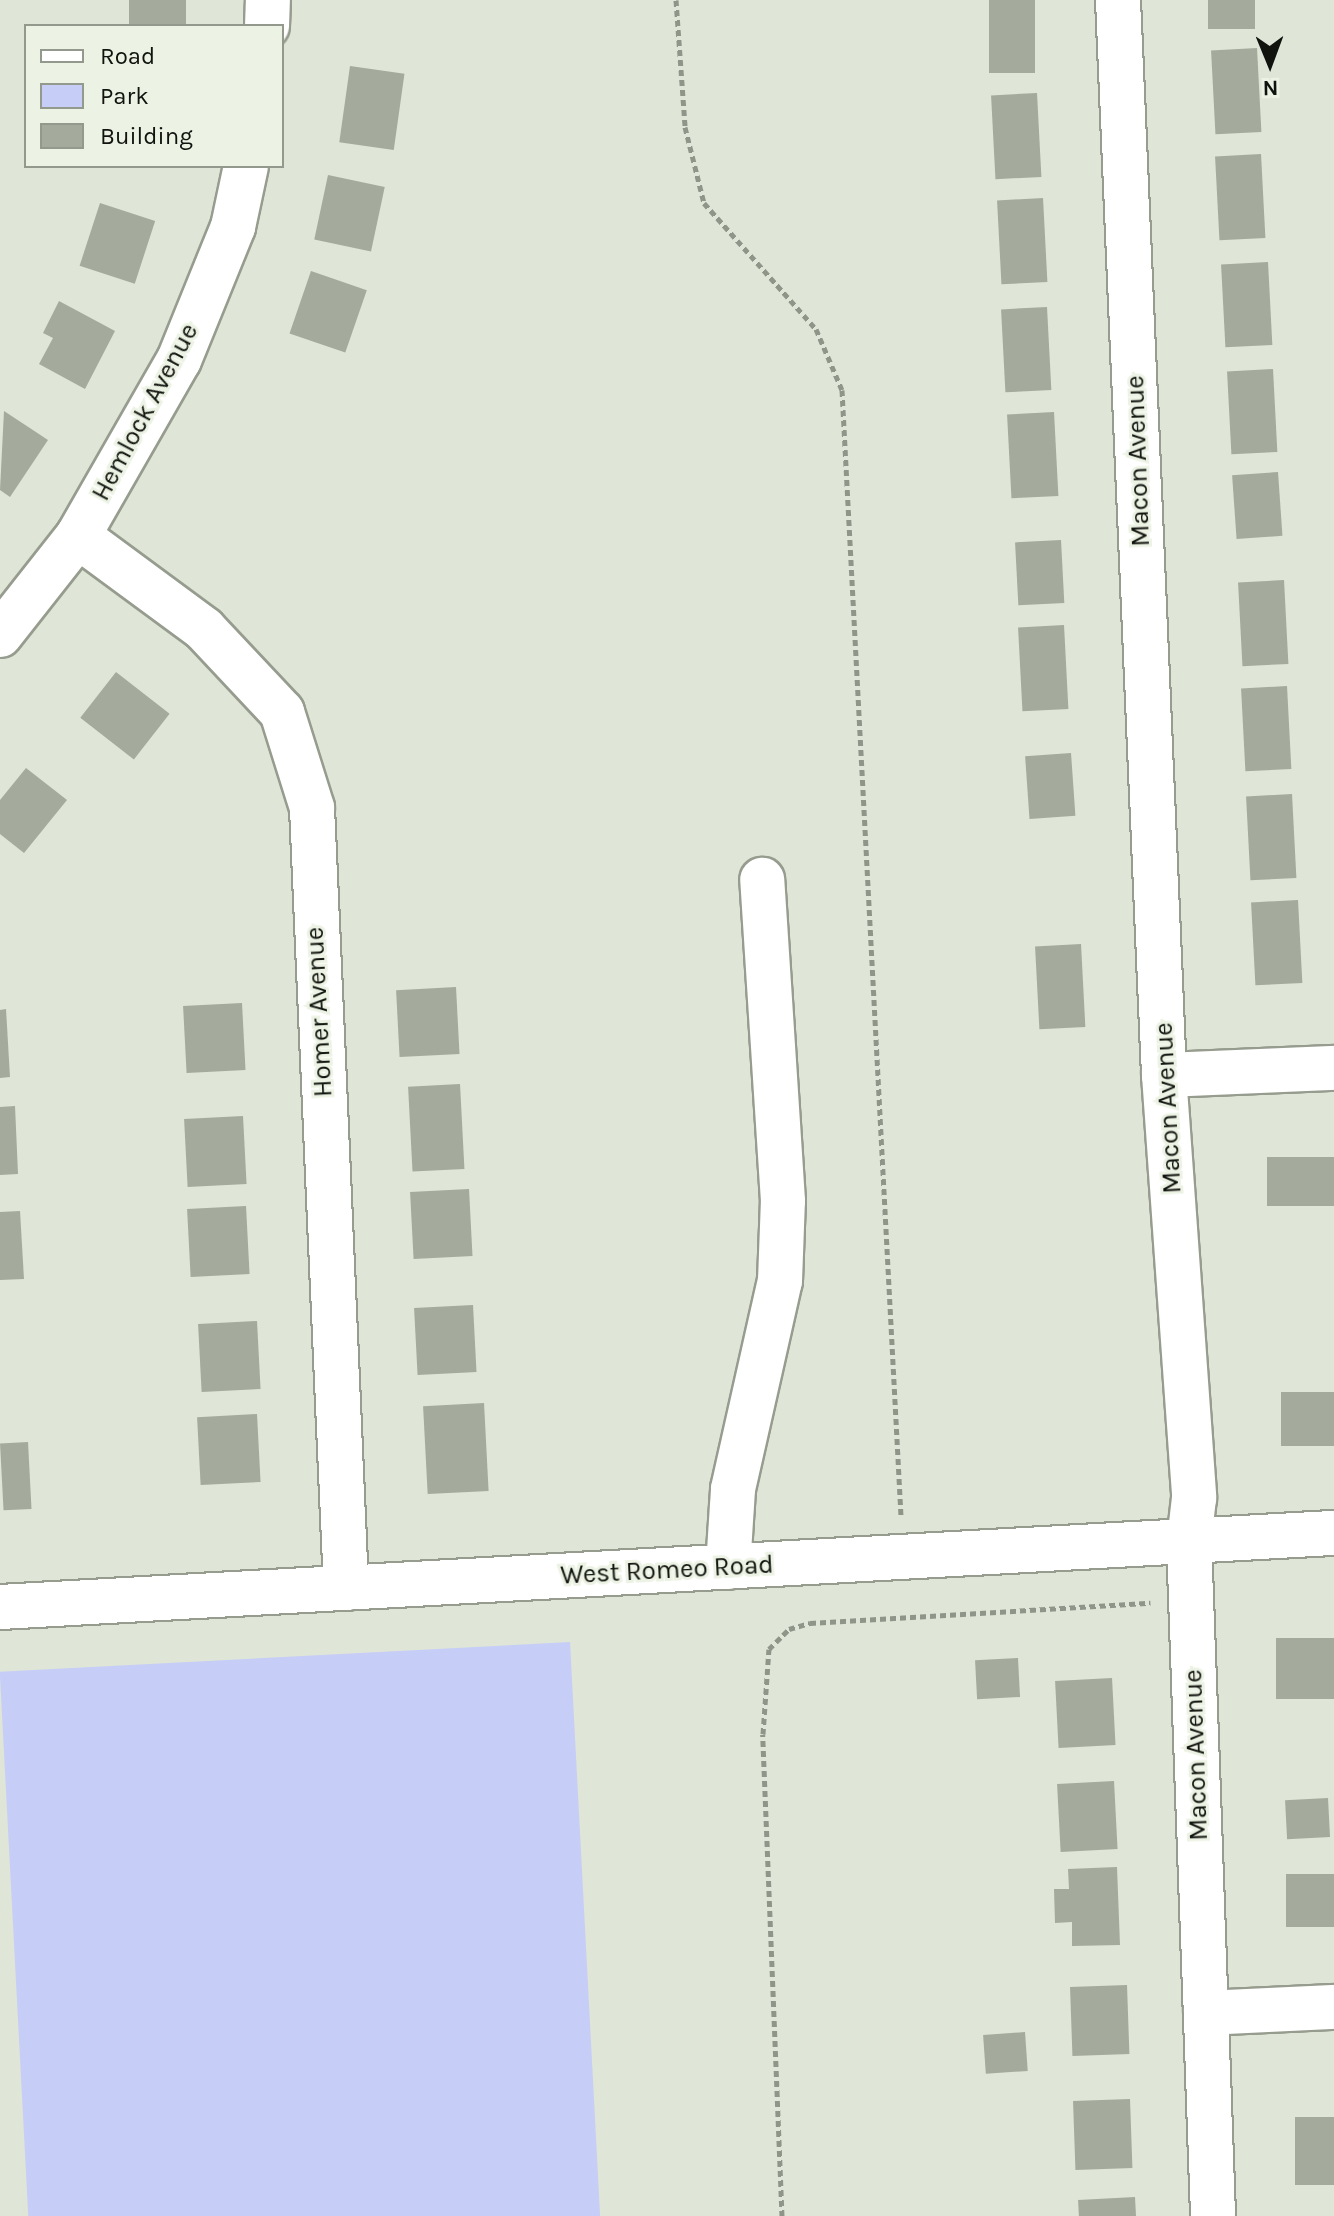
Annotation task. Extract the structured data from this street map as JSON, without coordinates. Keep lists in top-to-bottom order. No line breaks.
{"streets":{"street":["Hemlock Avenue","Macon Avenue","Homer Avenue","West Romeo Road"]},"crossings":[["Hemlock Avenue","Homer Avenue"],["Macon Avenue","West Romeo Road"],["Homer Avenue","West Romeo Road"]],"legend":["Road","Park","Building"],"north":"bottom"}
